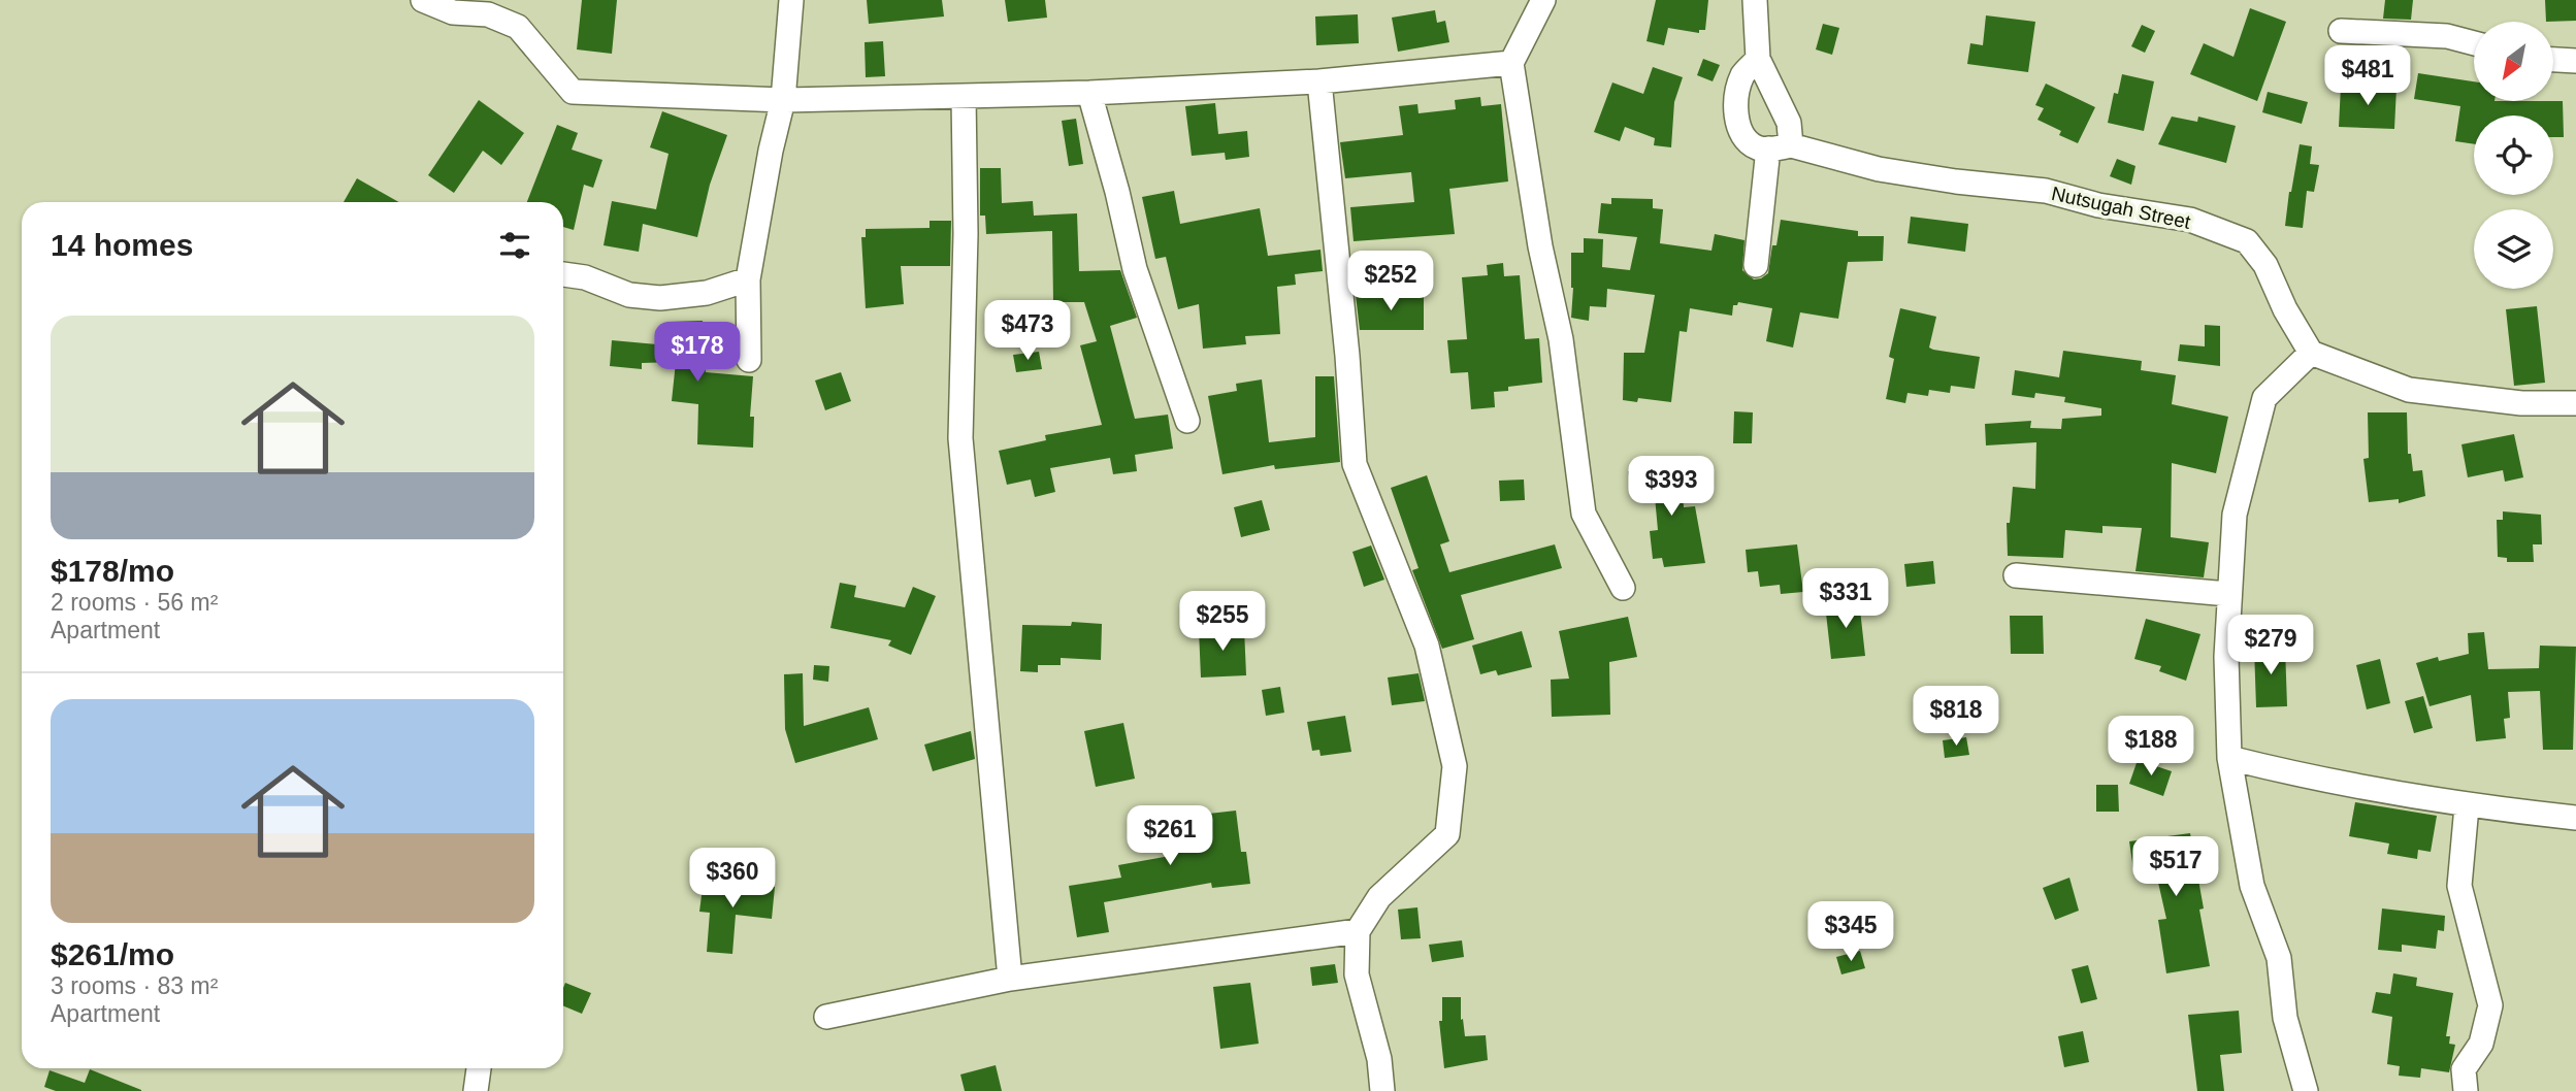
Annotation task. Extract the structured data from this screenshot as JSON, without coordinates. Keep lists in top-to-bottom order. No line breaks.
{"streets":{"street":["Nutsugah Street"]},"north":"bottom left","page":{"price":["$481","$252","$473","$178","$393","$331","$255","$279","$818","$188","$261","$517","$360","$345"],"heading":"14 homes","list":[{"name":"$178/mo","note":"2 rooms · 56 m² · Apartment"},{"name":"$261/mo","note":"3 rooms · 83 m² · Apartment"}]}}
